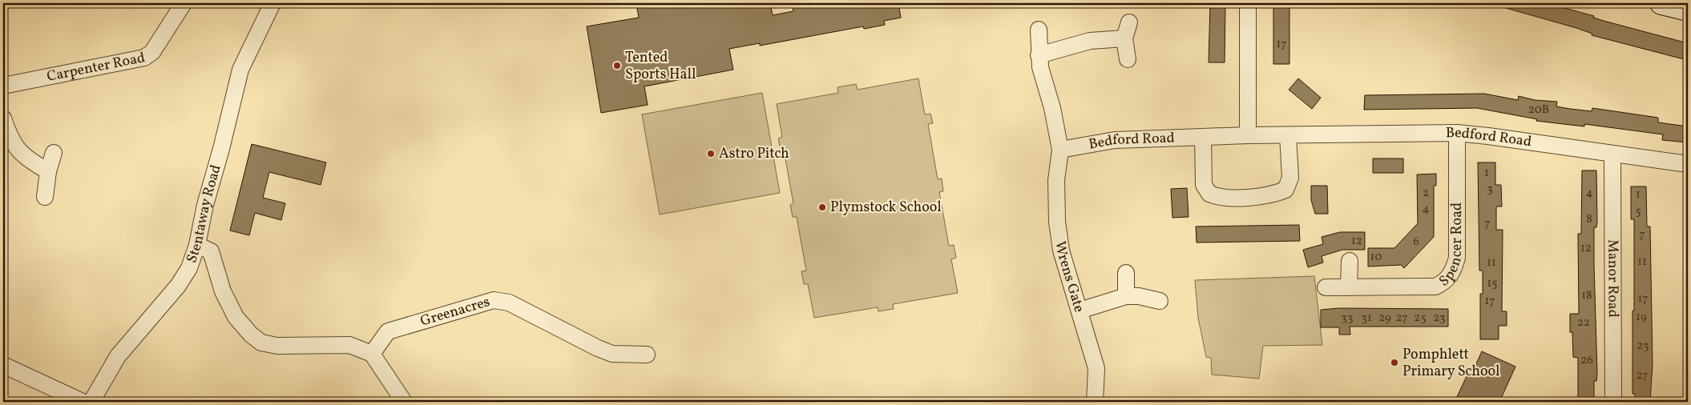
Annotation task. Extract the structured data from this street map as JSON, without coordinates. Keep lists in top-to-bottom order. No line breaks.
{"streets":{"street":["Carpenter Road","Bedford Road","Stentaway Road","Spencer Road","Wrens Gate","Manor Road","Greenacres"]},"crossings":[["Bedford Road","Spencer Road"],["Bedford Road","Wrens Gate"],["Bedford Road","Manor Road"]],"places":["Tented Sports Hall","Astro Pitch","Plymstock School","Pomphlett Primary School"],"house_numbers":["17","20B","1","3","2","4","1","4","5","8","7","7","12","6","12","10","11","11","15","18","17","17","19","33","31","29","27","25","23","22","23","26","27"]}
